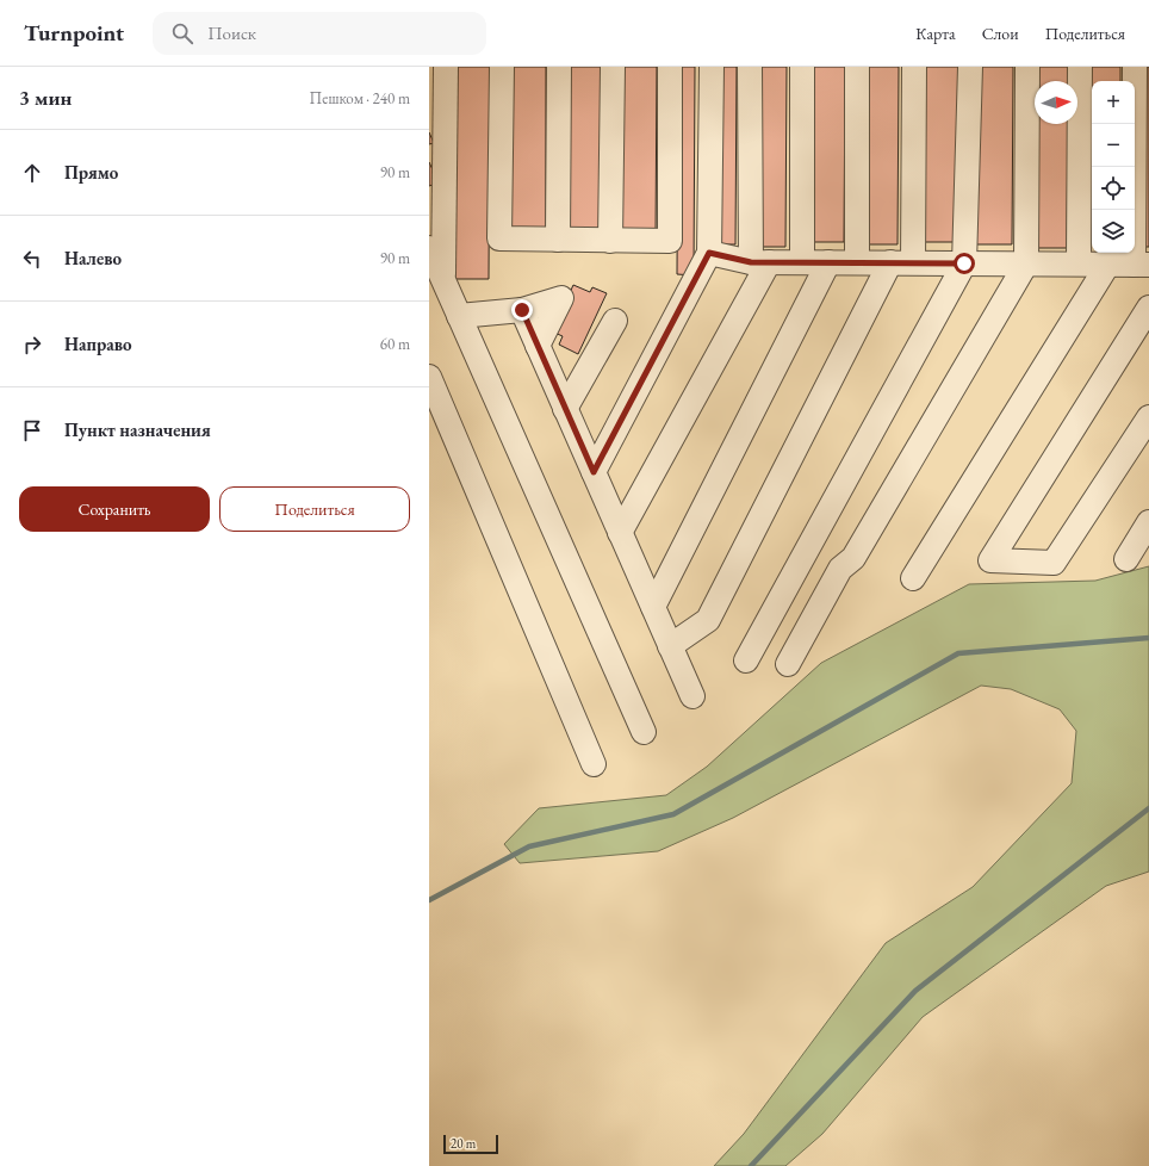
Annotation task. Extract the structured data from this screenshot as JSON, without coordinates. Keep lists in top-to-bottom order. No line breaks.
{"scale_bar":"20 m","north":"right","page":{"header":"Turnpoint","search":"Поиск","nav":["Карта","Слои","Поделиться"],"heading":["3 мин","Пешком · 240 m"],"map_buttons":["+","−"],"list":[["Прямо","90 m"],["Налево","90 m"],["Направо","60 m"],"Пункт назначения"],"buttons":["Сохранить","Поделиться"],"scale":"20 m"}}
